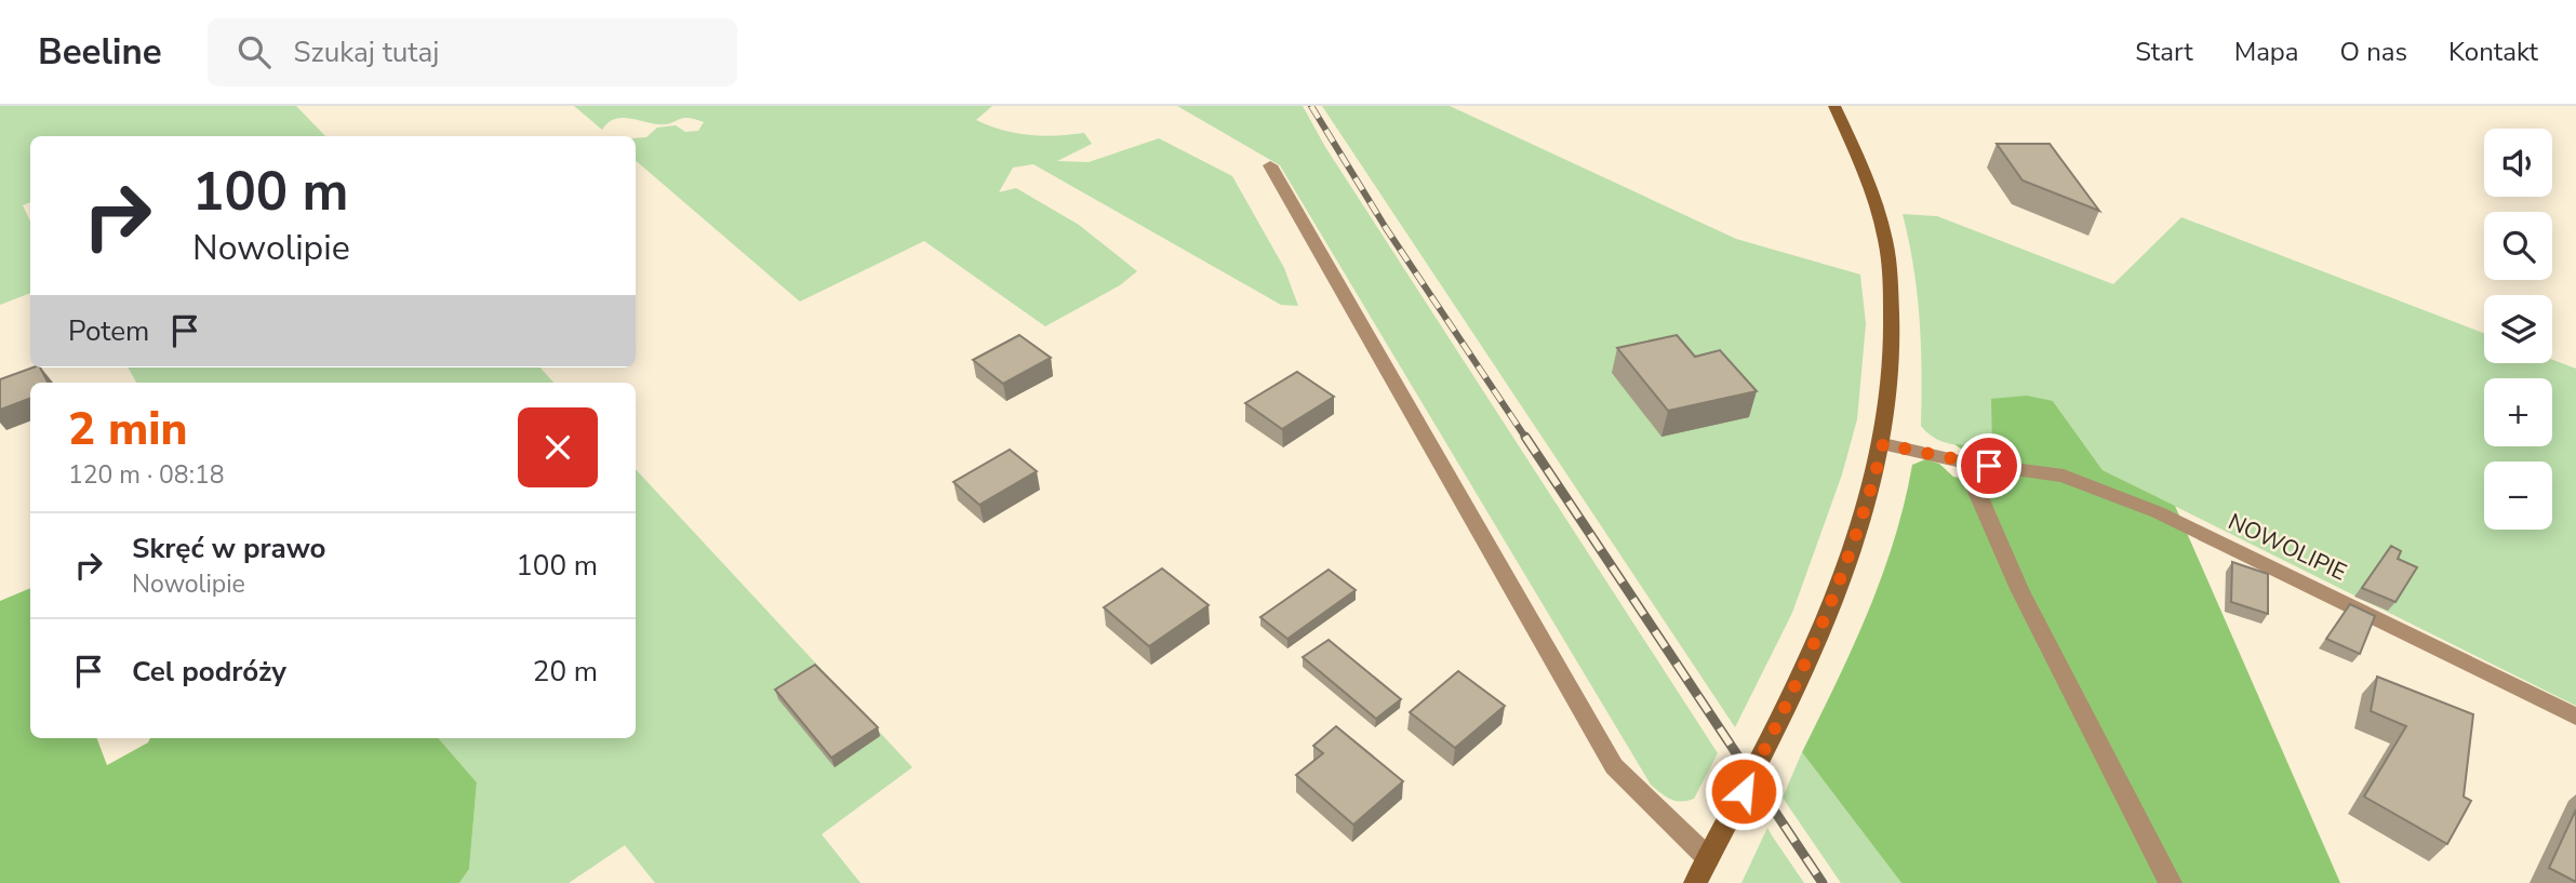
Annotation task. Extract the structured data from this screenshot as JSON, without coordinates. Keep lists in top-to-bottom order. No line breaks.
{"streets":{"street":["NOWOLIPIE"]},"page":{"header":"Beeline","search":"Szukaj tutaj","nav":["Start","Mapa","O nas","Kontakt"],"map_buttons":["+","−"],"turn":["100 m","Nowolipie"],"then":"Potem","heading":["2 min","120 m · 08:18"],"list":[{"name":"Skręć w prawo","note":"Nowolipie","value":"100 m"},{"name":"Cel podróży","value":"20 m"}]}}
